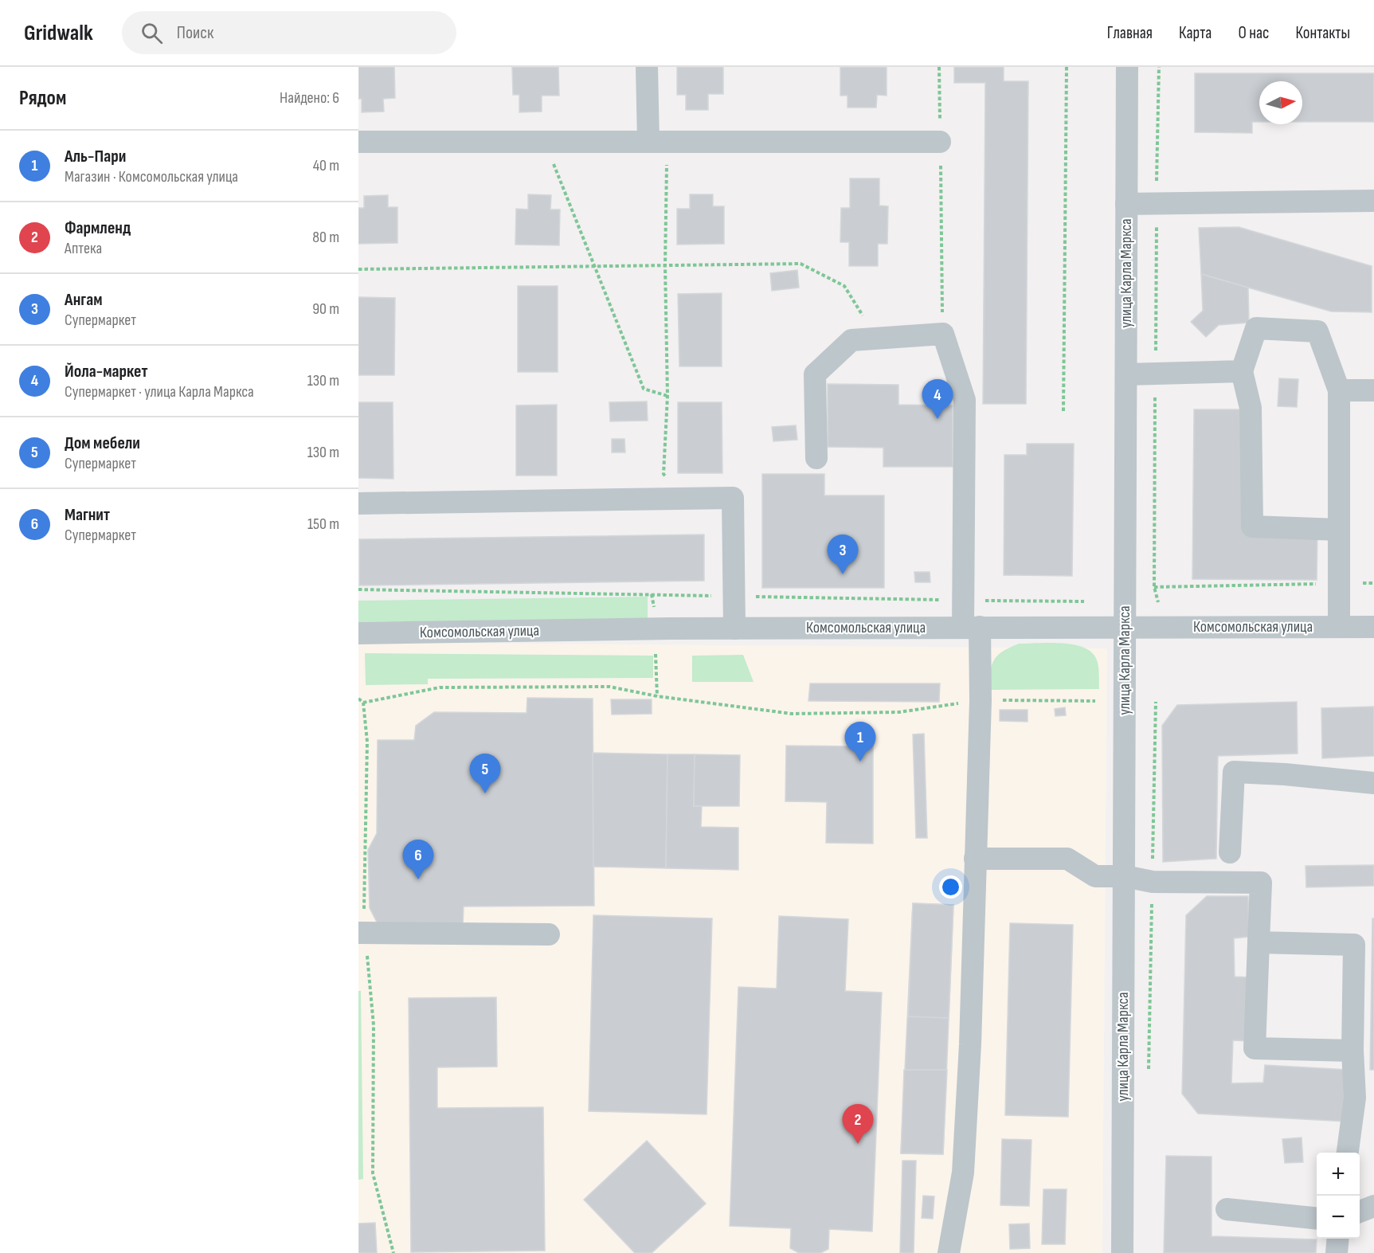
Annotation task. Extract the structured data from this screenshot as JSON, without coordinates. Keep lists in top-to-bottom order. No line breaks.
{"streets":{"street":["улица Карла Маркса","Комсомольская улица"]},"crossings":[["улица Карла Маркса","Комсомольская улица"]],"north":"right","page":{"header":"Gridwalk","search":"Поиск","nav":["Главная","Карта","О нас","Контакты"],"heading":["Рядом","Найдено: 6"],"list":[{"mark":"1","name":"Аль-Пари","note":"Магазин · Комсомольская улица","value":"40 m"},{"mark":"2","name":"Фармленд","note":"Аптека","value":"80 m"},{"mark":"3","name":"Ангам","note":"Супермаркет","value":"90 m"},{"mark":"4","name":"Йола-маркет","note":"Супермаркет · улица Карла Маркса","value":"130 m"},{"mark":"5","name":"Дом мебели","note":"Супермаркет","value":"130 m"},{"mark":"6","name":"Магнит","note":"Супермаркет","value":"150 m"}],"pins":["4","3","1","5","6","2"],"map_buttons":["+","−"]}}
